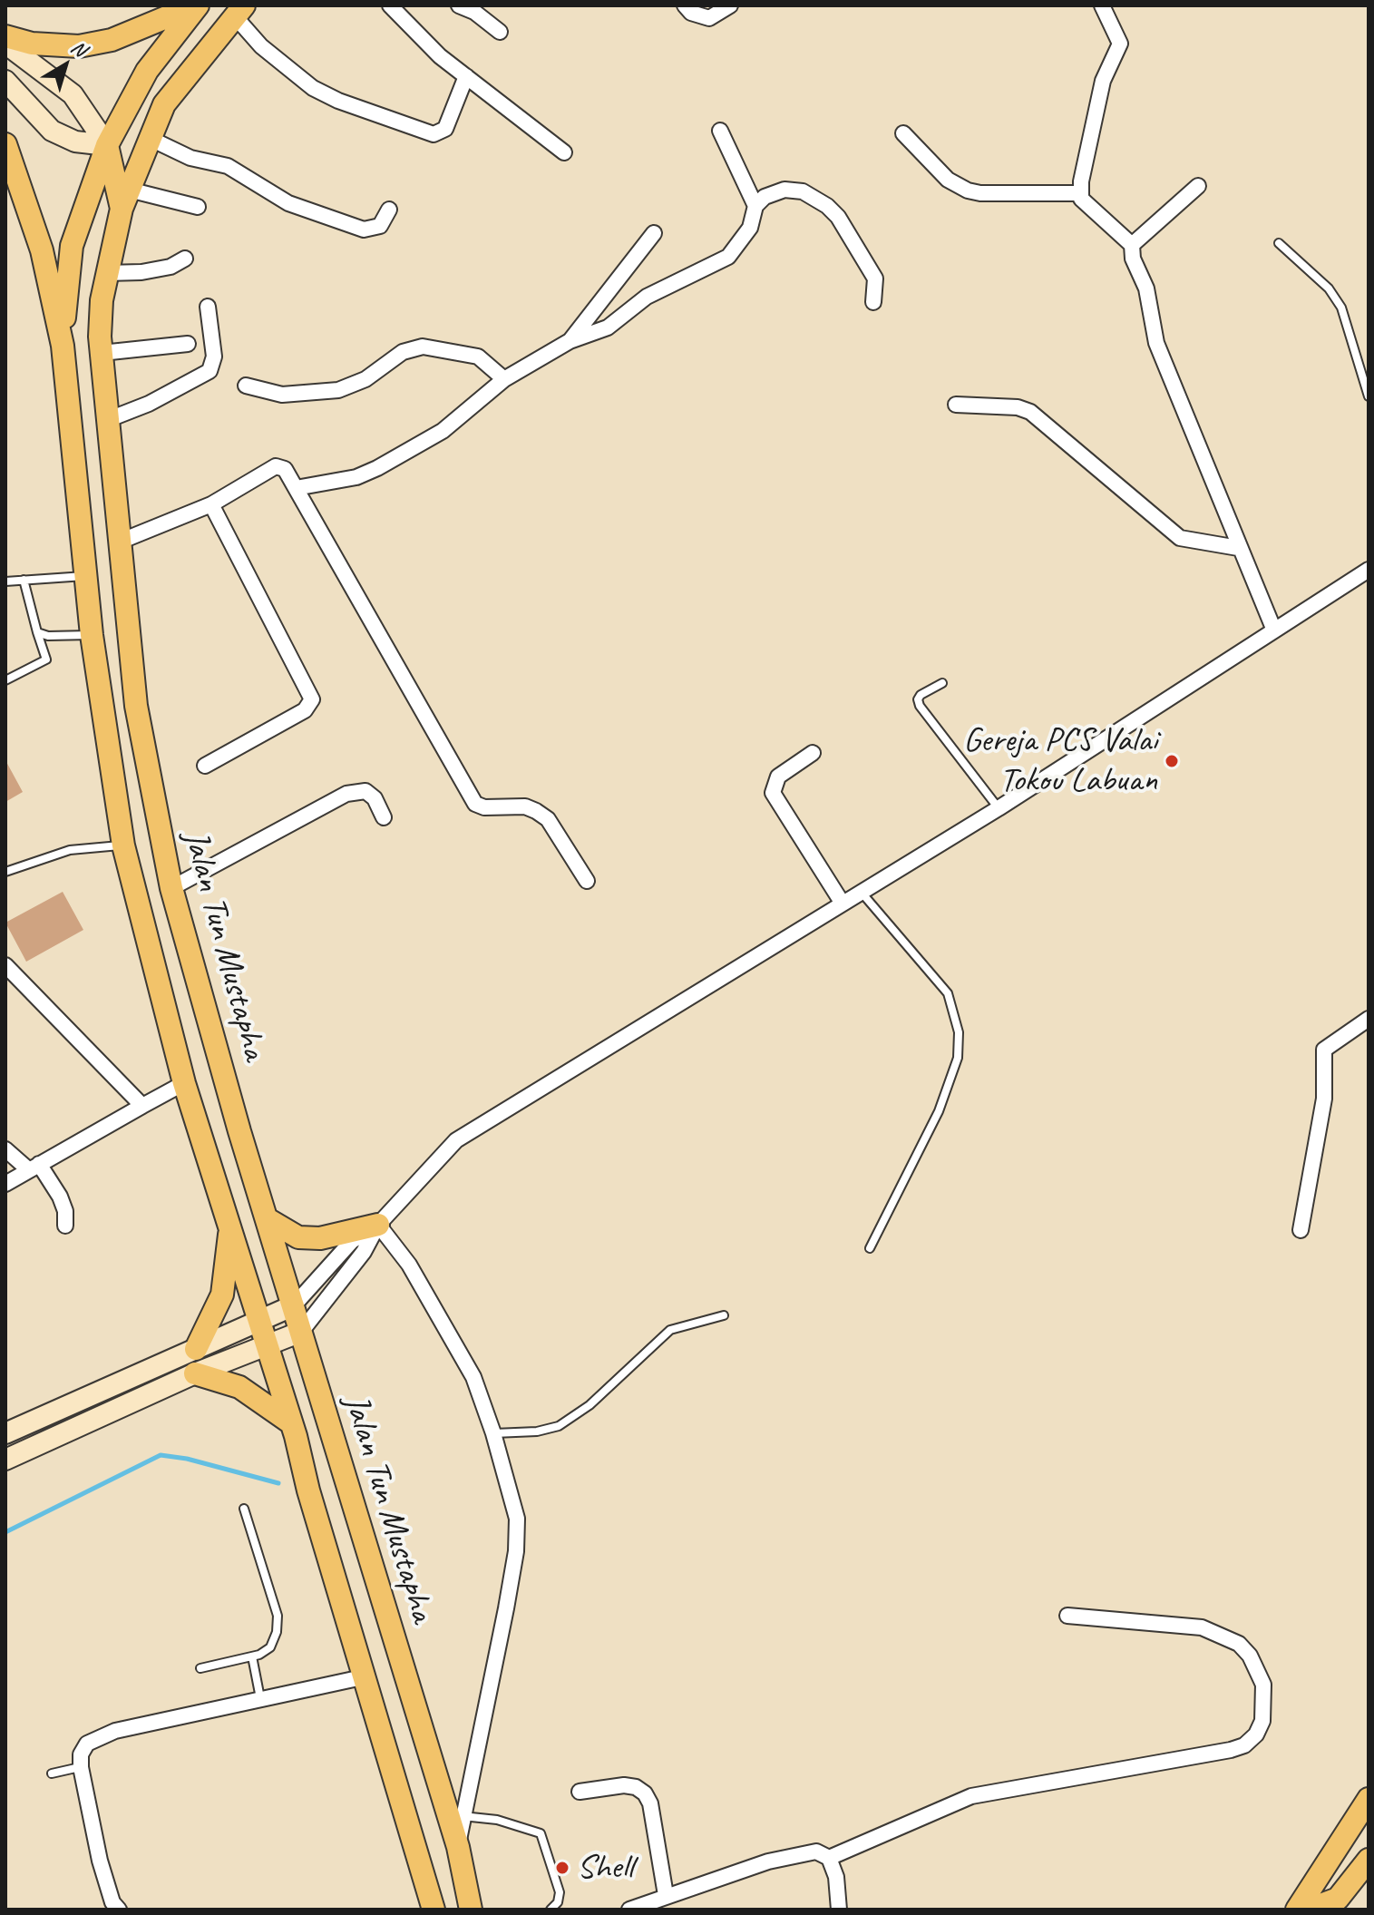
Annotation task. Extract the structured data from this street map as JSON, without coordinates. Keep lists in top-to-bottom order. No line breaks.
{"streets":{"main road":["Jalan Tun Mustapha"]},"places":["Gereja PCS Valai Tokou Labuan","Shell"],"north":"top right"}
